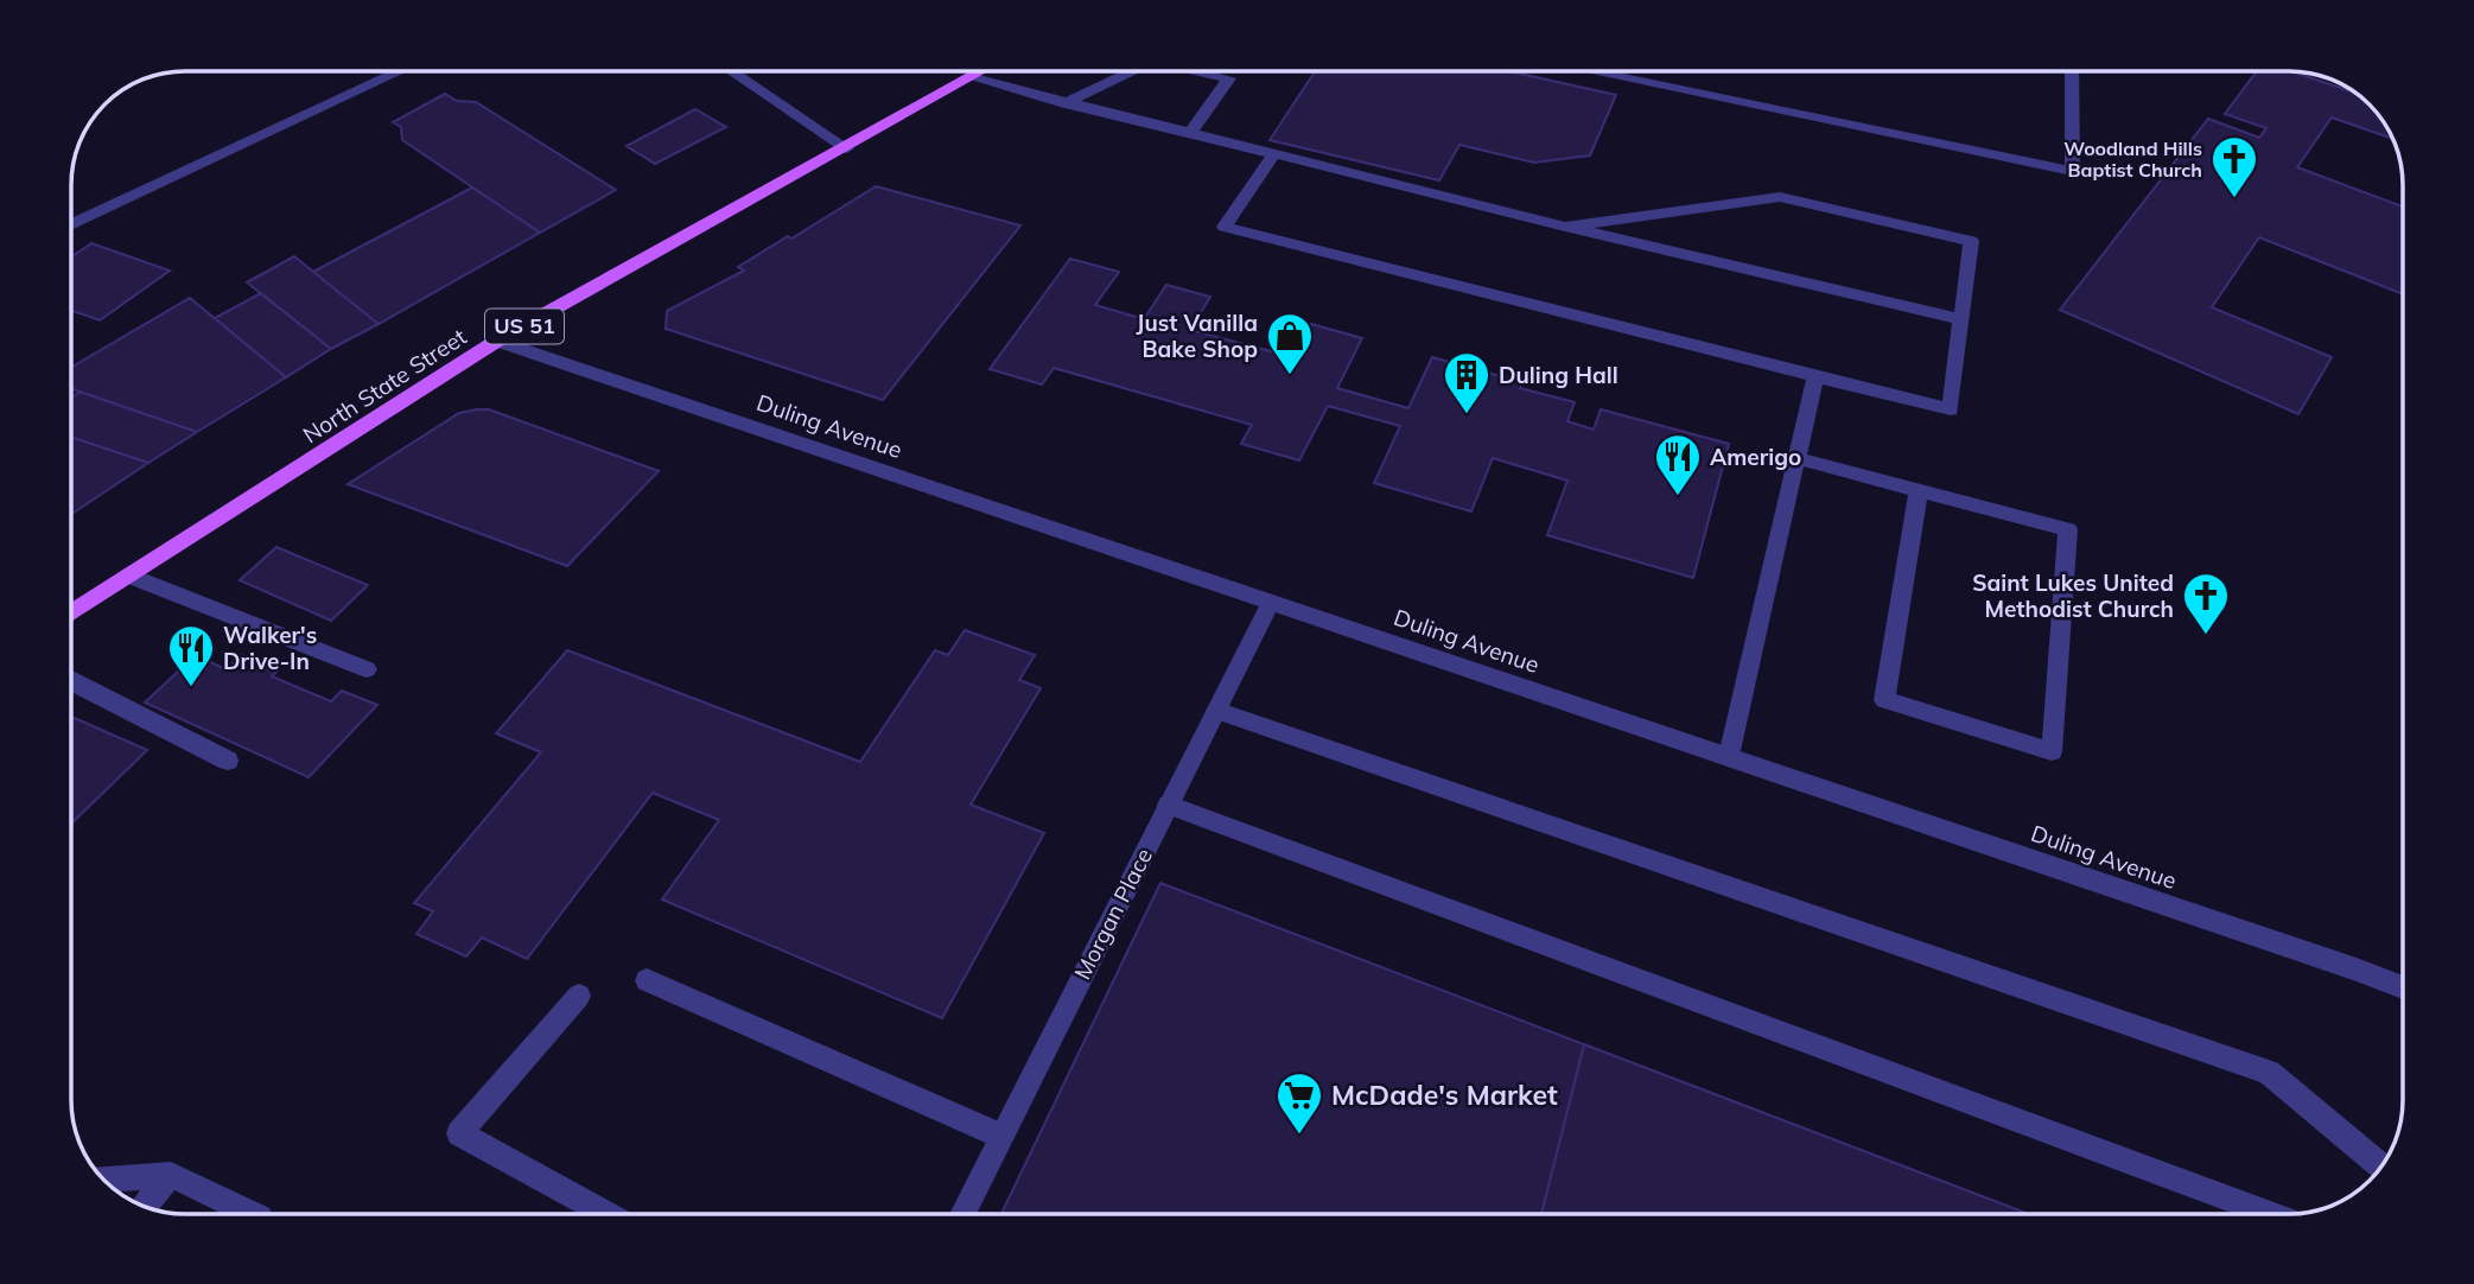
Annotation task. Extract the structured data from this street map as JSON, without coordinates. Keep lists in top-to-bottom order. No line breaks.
{"streets":{"main road":["US 51","North State Street"],"street":["Duling Avenue","Morgan Place"]},"crossings":[["North State Street","Duling Avenue"],["Duling Avenue","Morgan Place"]],"places":{"church":["Woodland Hills Baptist Church","Saint Lukes United Methodist Church"],"shop":["Just Vanilla Bake Shop"],"building":["Duling Hall"],"restaurant":["Amerigo","Walker's Drive-In"],"supermarket":["McDade's Market"]}}
